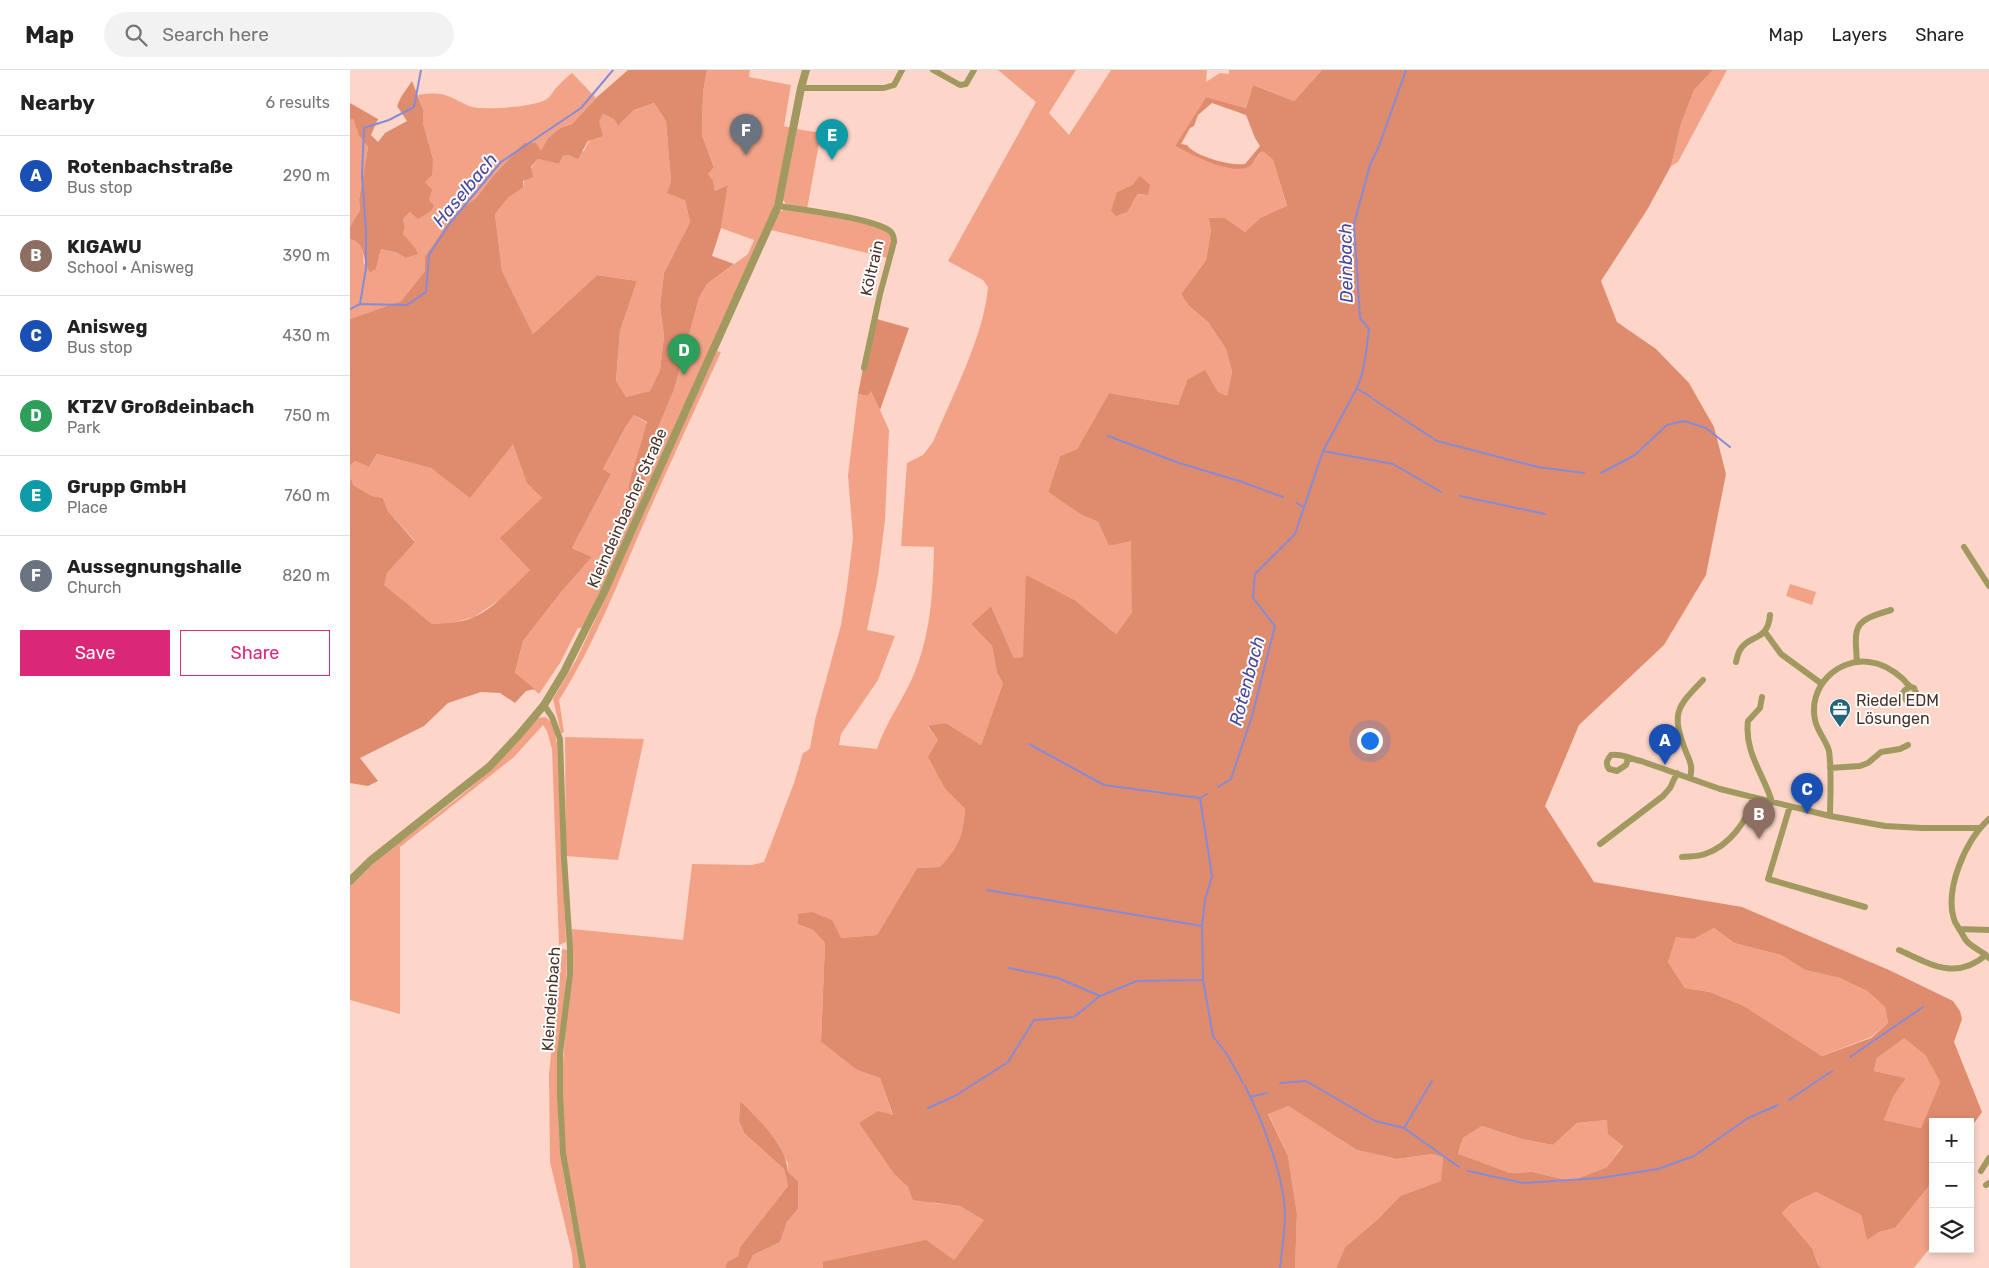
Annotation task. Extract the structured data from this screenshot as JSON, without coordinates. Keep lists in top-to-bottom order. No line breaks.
{"streets":{"street":["Költrain","Kleindeinbacher Straße","Kleindeinbach"]},"crossings":[["Költrain","Kleindeinbacher Straße"],["Kleindeinbacher Straße","Kleindeinbach"]],"water":["Haselbach","Deinbach","Rotenbach"],"places":{"office":["Riedel EDM Lösungen"]},"page":{"header":"Map","search":"Search here","nav":["Map","Layers","Share"],"heading":["Nearby","6 results"],"pins":["F","E","D","A","C","B"],"list":[{"mark":"A","name":"Rotenbachstraße","note":"Bus stop","value":"290 m"},{"mark":"B","name":"KIGAWU","note":"School · Anisweg","value":"390 m"},{"mark":"C","name":"Anisweg","note":"Bus stop","value":"430 m"},{"mark":"D","name":"KTZV Großdeinbach","note":"Park","value":"750 m"},{"mark":"E","name":"Grupp GmbH","note":"Place","value":"760 m"},{"mark":"F","name":"Aussegnungshalle","note":"Church","value":"820 m"}],"buttons":["Save","Share"],"map_buttons":["+","−"]}}
